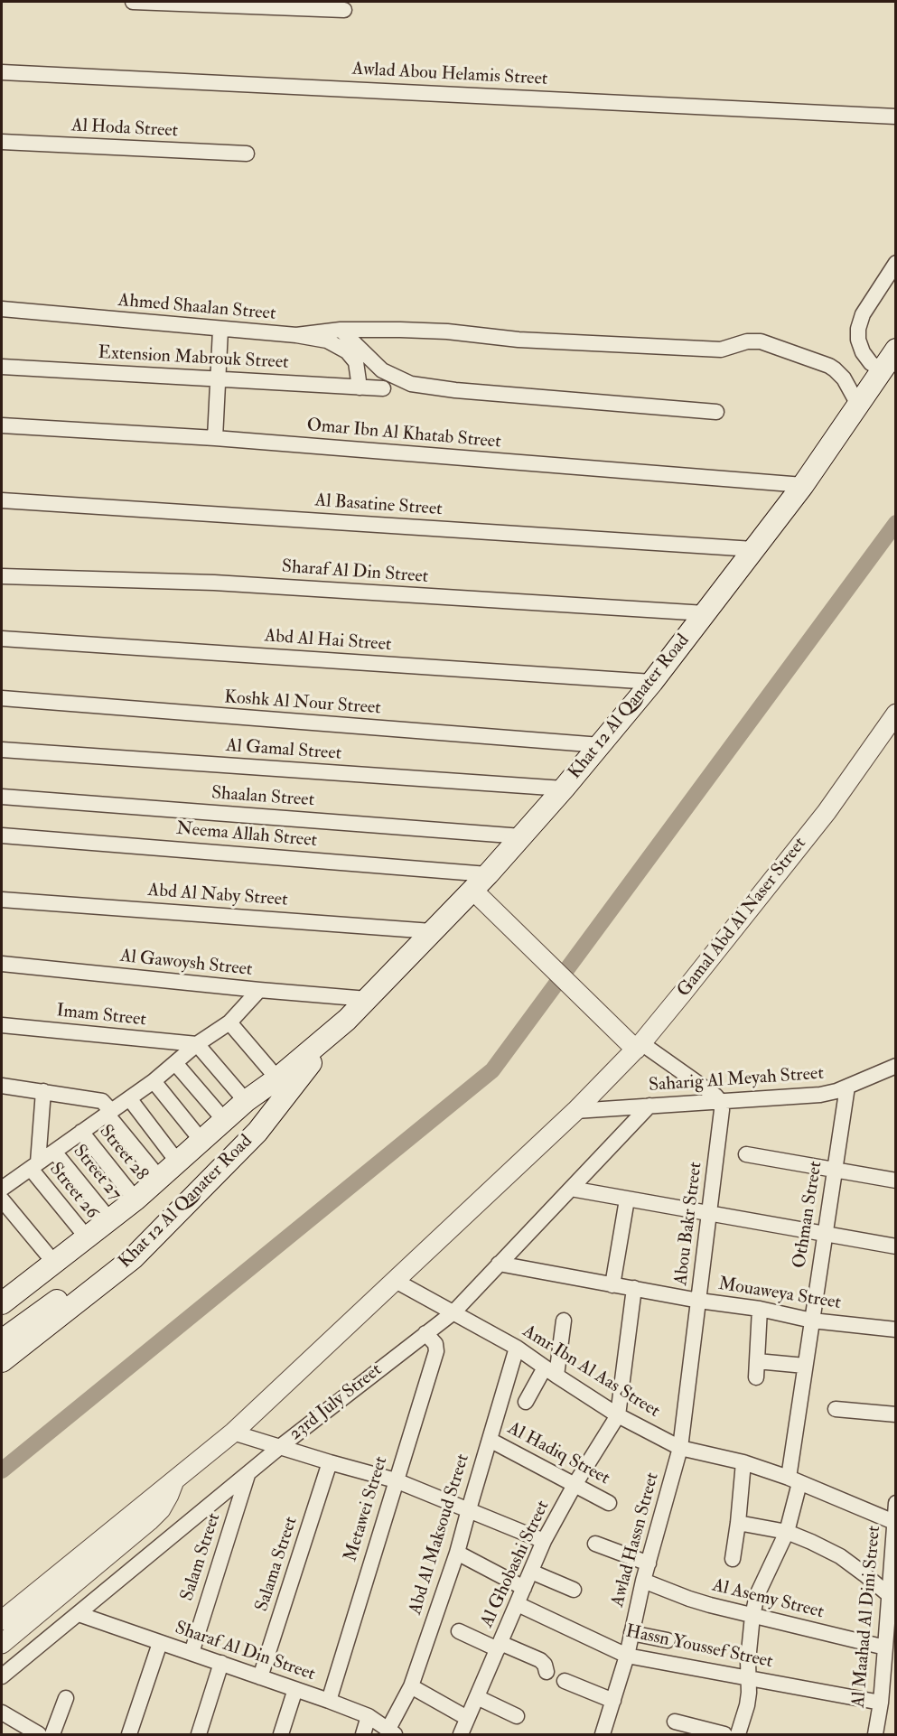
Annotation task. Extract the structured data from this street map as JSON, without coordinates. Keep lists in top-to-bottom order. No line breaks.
{"streets":{"main road":["Khat 12 Al Qanater Road"],"street":["Awlad Abou Helamis Street","Al Hoda Street","Ahmed Shaalan Street","Extension Mabrouk Street","Omar Ibn Al Khatab Street","Al Basatine Street","Sharaf Al Din Street","Abd Al Hai Street","Koshk Al Nour Street","Al Gamal Street","Shaalan Street","Neema Allah Street","Abd Al Naby Street","Gamal Abd Al Naser Street","Al Gawoysh Street","Imam Street","Saharig Al Meyah Street","Street 28","Street 27","Street 26","Othman Street","Abou Bakr Street","Mouaweya Street","Amr Ibn Al Aas Street","23rd July Street","Al Hadiq Street","Metawei Street","Abd Al Maksoud Street","Awlad Hassn Street","Salam Street","Salama Street","Al Ghobashi Street","Al Asemy Street","Al Maahad Al Dini Street","Hassn Youssef Street"]},"crossings":[["Ahmed Shaalan Street","Extension Mabrouk Street"],["Omar Ibn Al Khatab Street","Khat 12 Al Qanater Road"],["Al Basatine Street","Khat 12 Al Qanater Road"],["Sharaf Al Din Street","Khat 12 Al Qanater Road"],["Sharaf Al Din Street","23rd July Street"],["Sharaf Al Din Street","Metawei Street"],["Sharaf Al Din Street","Abd Al Maksoud Street"],["Sharaf Al Din Street","Salam Street"],["Sharaf Al Din Street","Salama Street"],["Abd Al Hai Street","Khat 12 Al Qanater Road"],["Koshk Al Nour Street","Khat 12 Al Qanater Road"],["Khat 12 Al Qanater Road","Al Gamal Street"],["Khat 12 Al Qanater Road","Shaalan Street"],["Khat 12 Al Qanater Road","Neema Allah Street"],["Khat 12 Al Qanater Road","Abd Al Naby Street"],["Khat 12 Al Qanater Road","Al Gawoysh Street"],["Khat 12 Al Qanater Road","Street 28"],["Khat 12 Al Qanater Road","Street 27"],["Khat 12 Al Qanater Road","Street 26"],["Gamal Abd Al Naser Street","Saharig Al Meyah Street"],["Saharig Al Meyah Street","Othman Street"],["Saharig Al Meyah Street","Abou Bakr Street"],["Saharig Al Meyah Street","23rd July Street"],["Othman Street","Mouaweya Street"],["Othman Street","Amr Ibn Al Aas Street"],["Othman Street","Al Asemy Street"],["Othman Street","Hassn Youssef Street"],["Abou Bakr Street","Mouaweya Street"],["Abou Bakr Street","Amr Ibn Al Aas Street"],["Abou Bakr Street","Awlad Hassn Street"],["Mouaweya Street","23rd July Street"],["Amr Ibn Al Aas Street","23rd July Street"],["Amr Ibn Al Aas Street","Abd Al Maksoud Street"],["Amr Ibn Al Aas Street","Awlad Hassn Street"],["Amr Ibn Al Aas Street","Al Ghobashi Street"],["Amr Ibn Al Aas Street","Al Maahad Al Dini Street"],["23rd July Street","Metawei Street"],["23rd July Street","Salam Street"],["Al Hadiq Street","Abd Al Maksoud Street"],["Al Hadiq Street","Al Ghobashi Street"],["Awlad Hassn Street","Al Asemy Street"],["Awlad Hassn Street","Hassn Youssef Street"],["Al Ghobashi Street","Hassn Youssef Street"],["Al Asemy Street","Al Maahad Al Dini Street"],["Al Maahad Al Dini Street","Hassn Youssef Street"]]}
